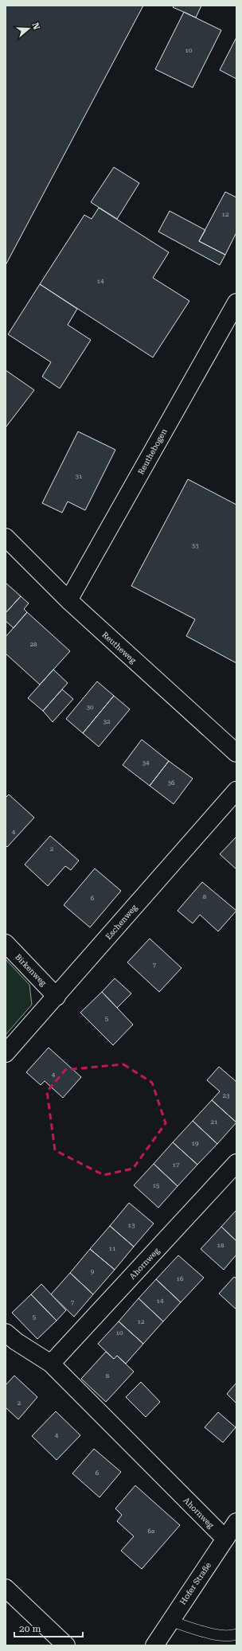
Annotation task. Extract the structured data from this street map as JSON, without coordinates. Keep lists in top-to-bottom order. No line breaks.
{"streets":{"street":["Reuthebogen","Reutheweg","Eschenweg","Birkenweg","Ahornweg","Hofer Straße"]},"crossings":[["Reuthebogen","Reutheweg"],["Eschenweg","Birkenweg"],["Ahornweg","Hofer Straße"]],"house_numbers":["10","12","14","31","33","28","30","32","34","36","4","2","8","6","7","5","4","23","21","19","17","15","13","18","11","9","16","14","7","5","12","10","8","2","4","6","6a"],"scale_bar":"20 m","north":"right"}
